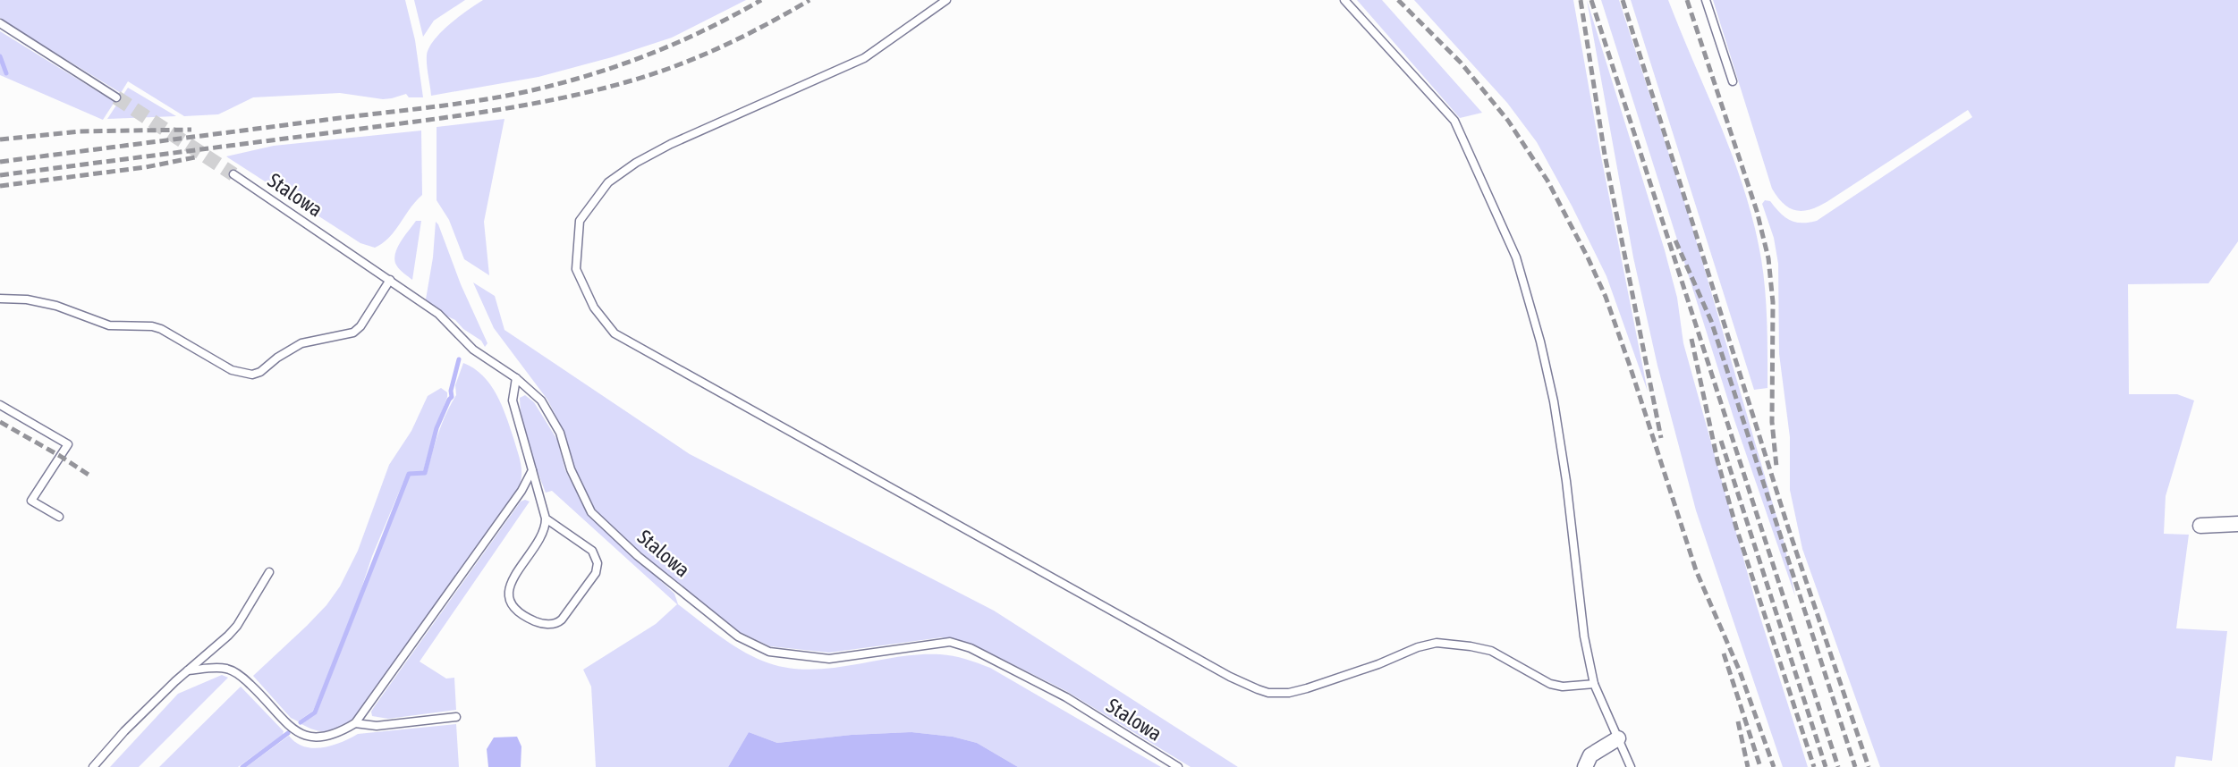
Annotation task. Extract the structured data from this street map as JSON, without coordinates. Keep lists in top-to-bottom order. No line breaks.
{"streets":{"lane":["Stalowa"]}}
